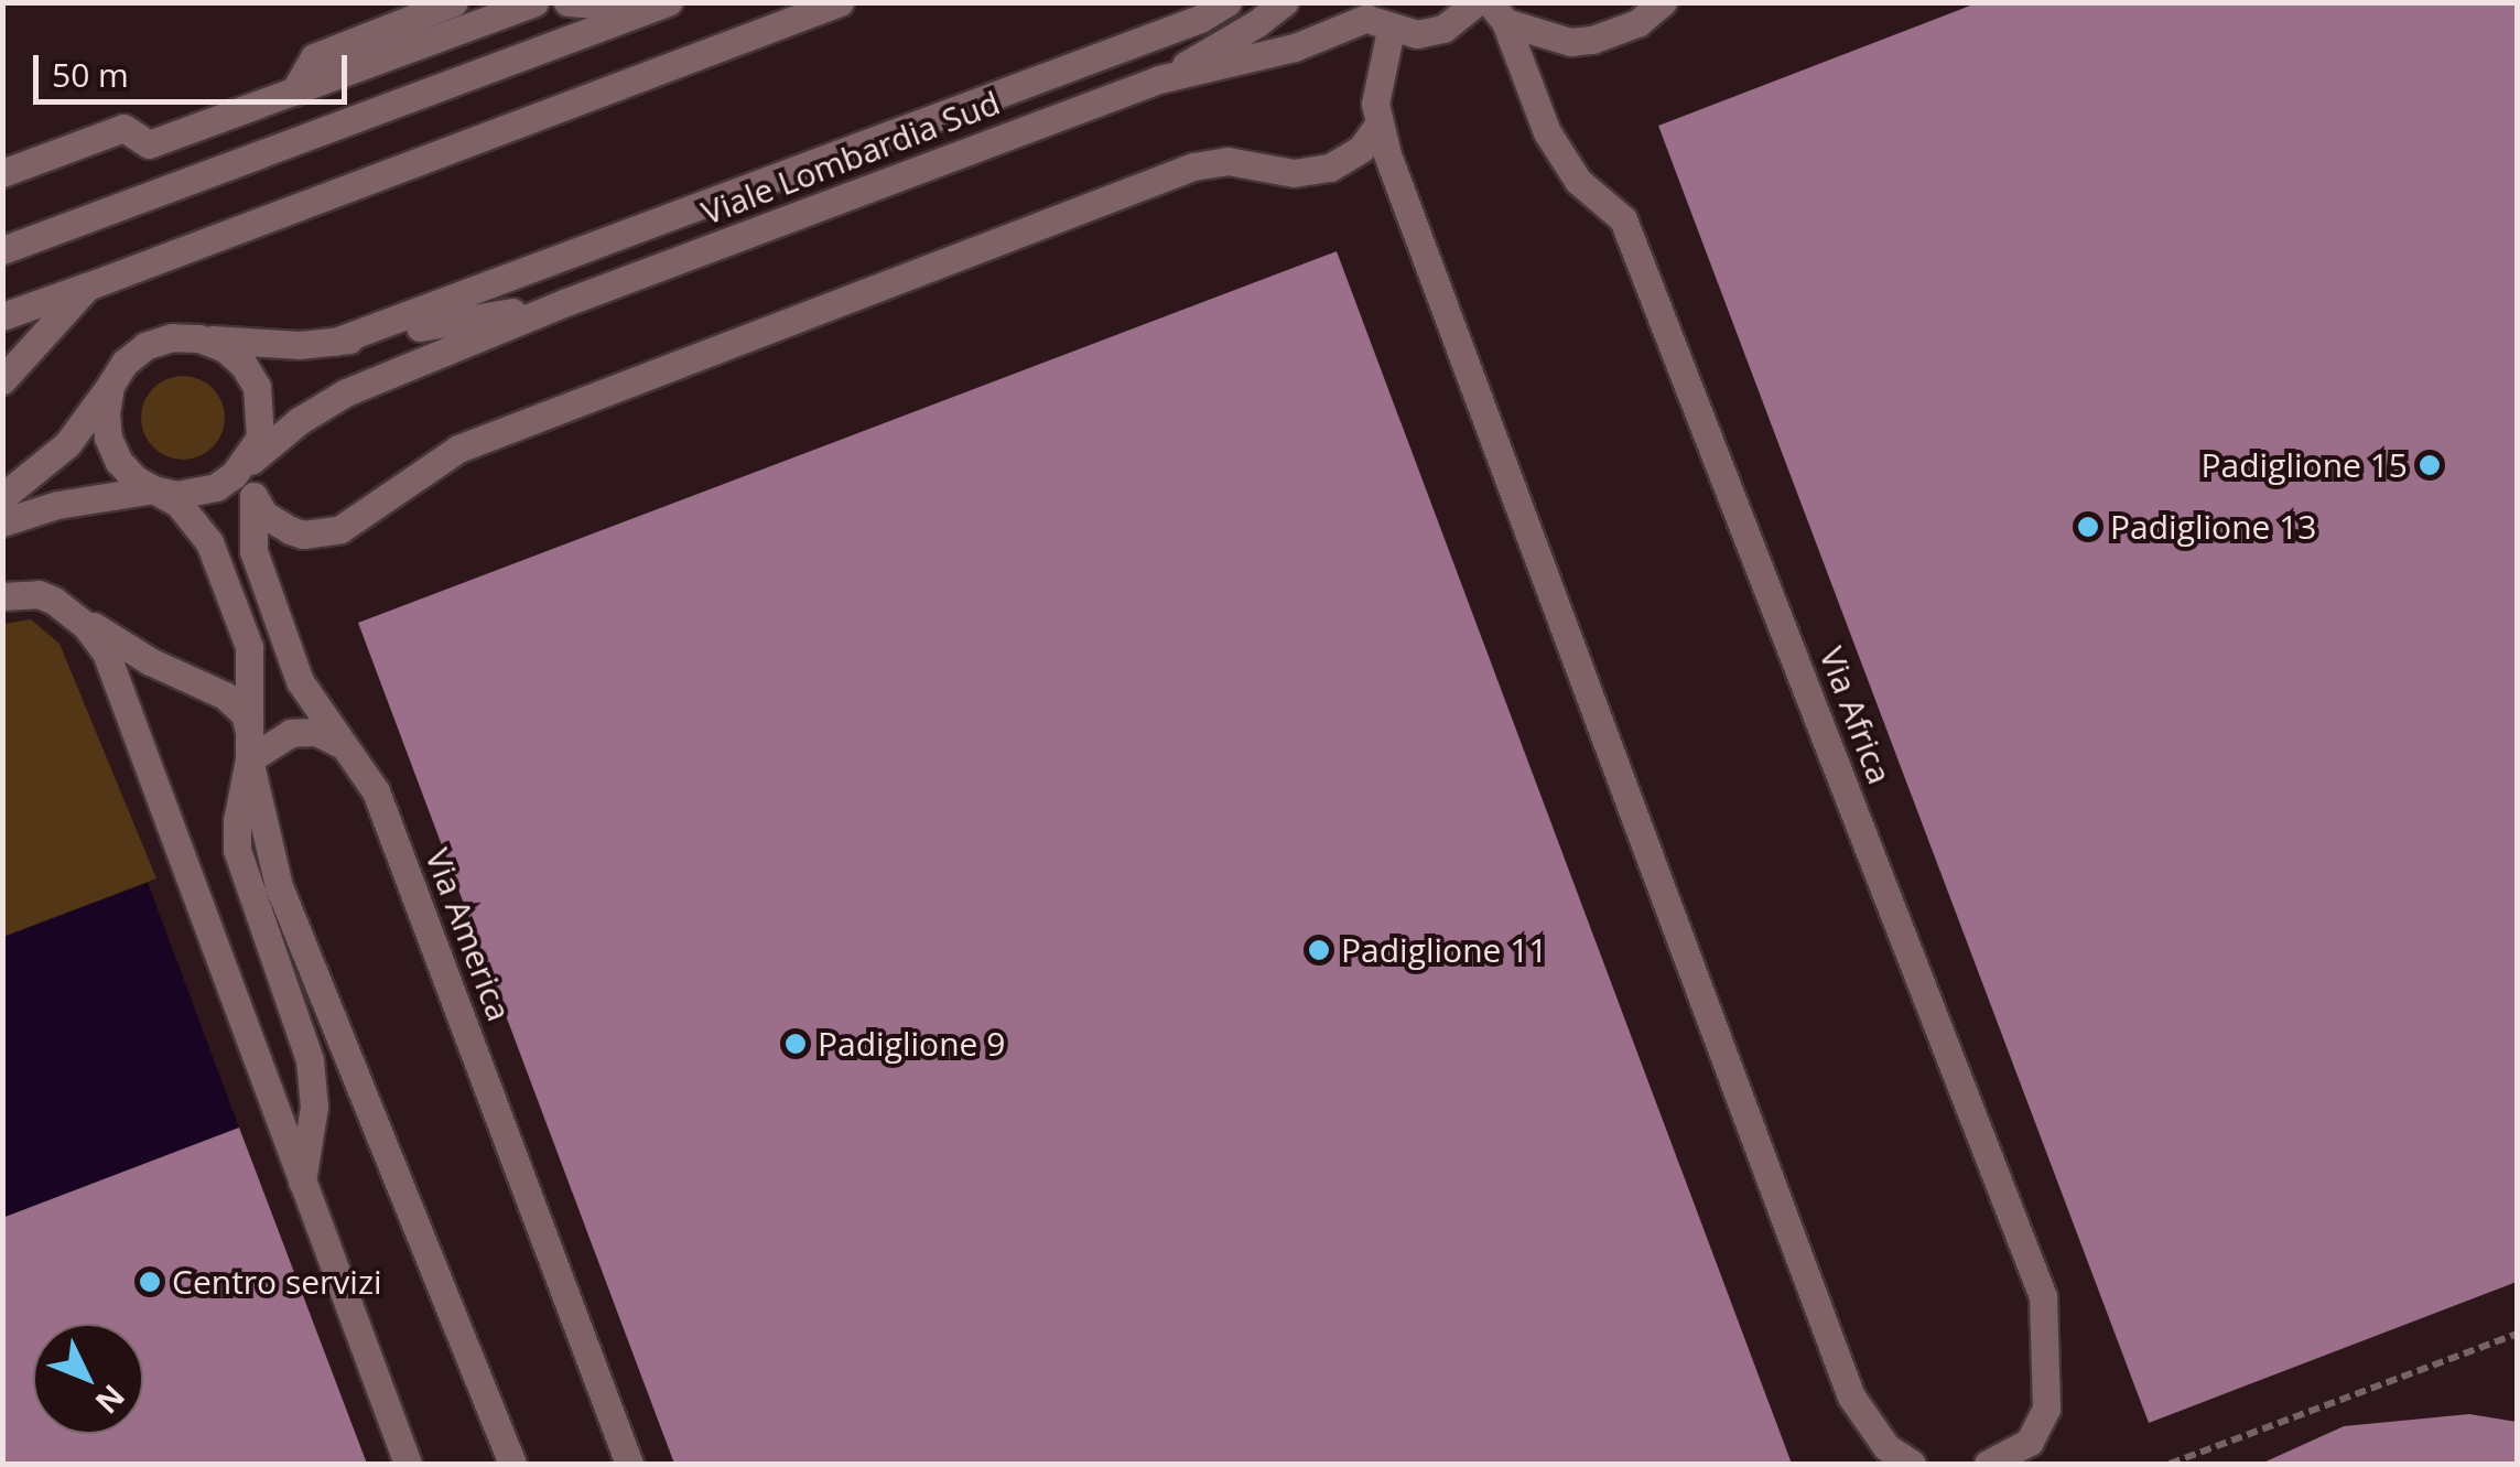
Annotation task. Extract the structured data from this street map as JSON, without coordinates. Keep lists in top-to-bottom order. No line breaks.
{"streets":{"street":["Viale Lombardia Sud","Via Africa","Via America"]},"crossings":[["Viale Lombardia Sud","Via America"]],"places":["Padiglione 15","Padiglione 13","Padiglione 11","Padiglione 9","Centro servizi"],"scale_bar":"50 m","north":"bottom right"}
